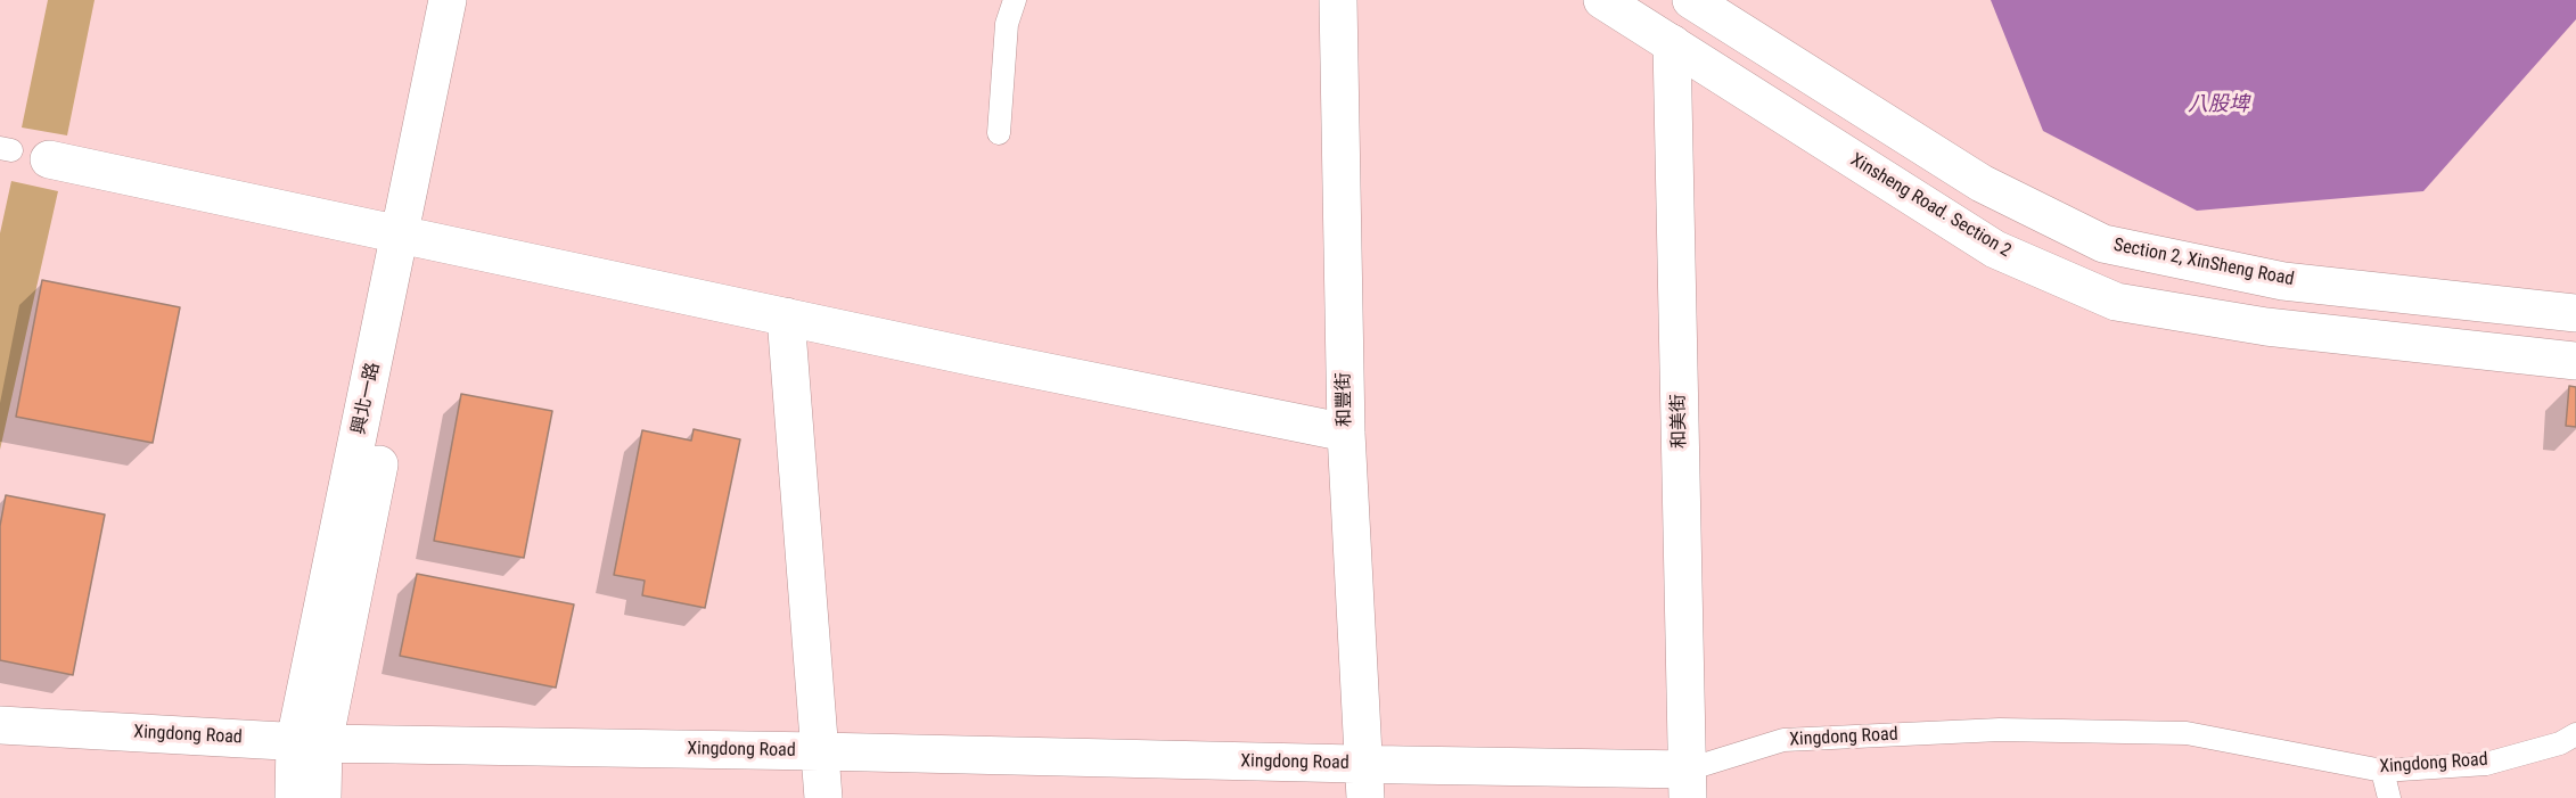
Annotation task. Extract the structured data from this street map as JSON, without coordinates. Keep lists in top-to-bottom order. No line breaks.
{"streets":{"street":["Xinsheng Road. Section 2","Section 2, XinSheng Road","和豐街","和美街","Xingdong Road"]},"crossings":[["Xinsheng Road. Section 2","和美街"],["和豐街","Xingdong Road"],["和美街","Xingdong Road"]],"water":["八股埤"]}
